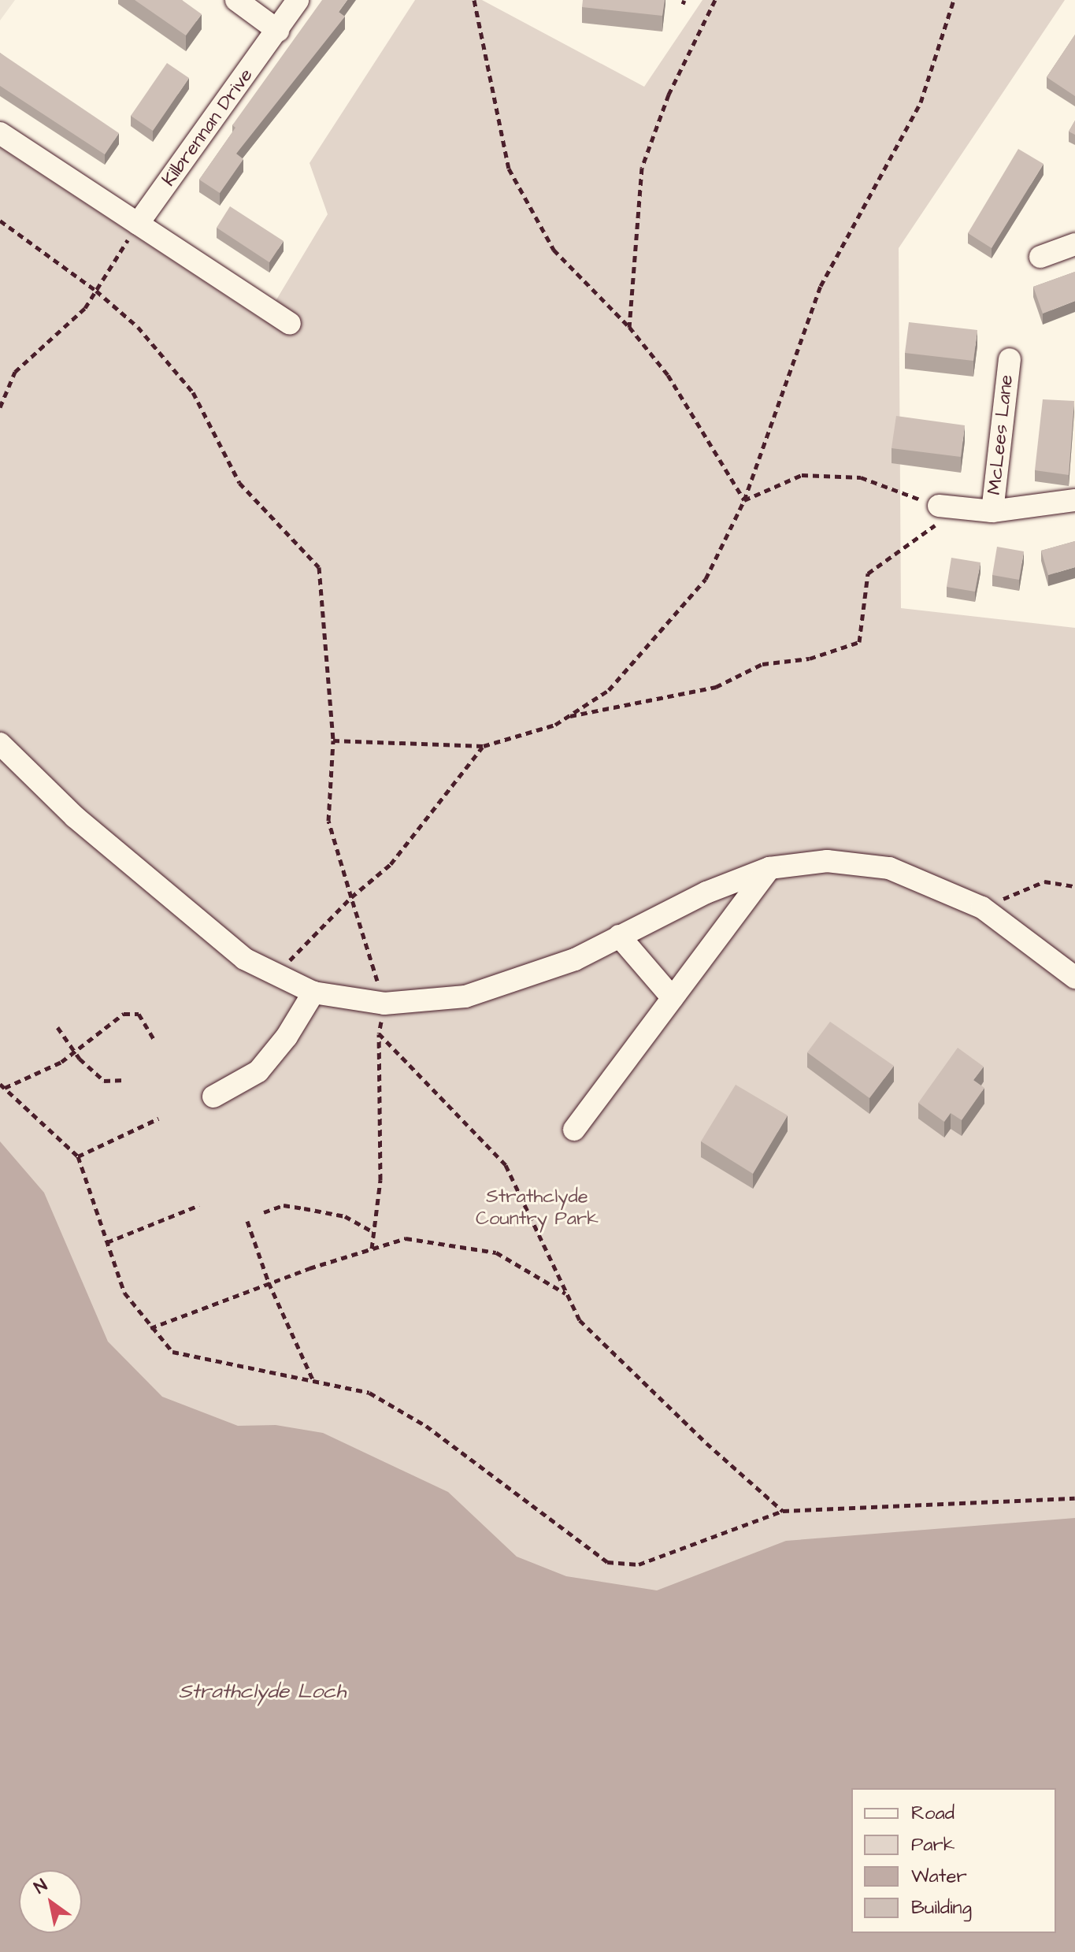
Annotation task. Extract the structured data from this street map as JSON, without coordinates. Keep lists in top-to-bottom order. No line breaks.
{"streets":{"street":["Kilbrennan Drive","McLees Lane"]},"water":["Strathclyde Loch"],"parks":["Strathclyde Country Park"],"legend":["Road","Park","Water","Building"],"north":"top left"}
